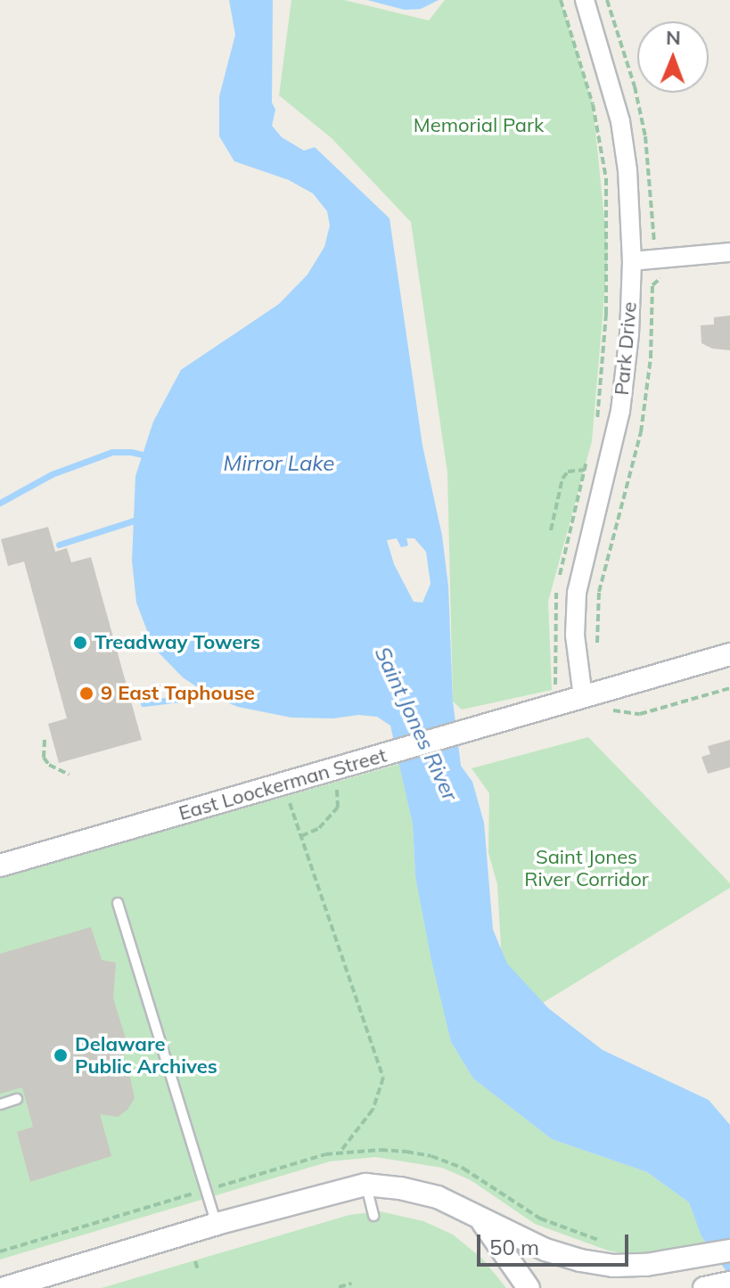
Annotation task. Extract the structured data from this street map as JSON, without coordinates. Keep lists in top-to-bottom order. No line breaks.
{"streets":{"street":["Park Drive","East Loockerman Street"]},"crossings":[["Park Drive","East Loockerman Street"]],"water":["Mirror Lake","Saint Jones River"],"parks":["Memorial Park","Saint Jones River Corridor"],"places":["Treadway Towers","9 East Taphouse","Delaware Public Archives"],"scale_bar":"50 m","north":"top"}
